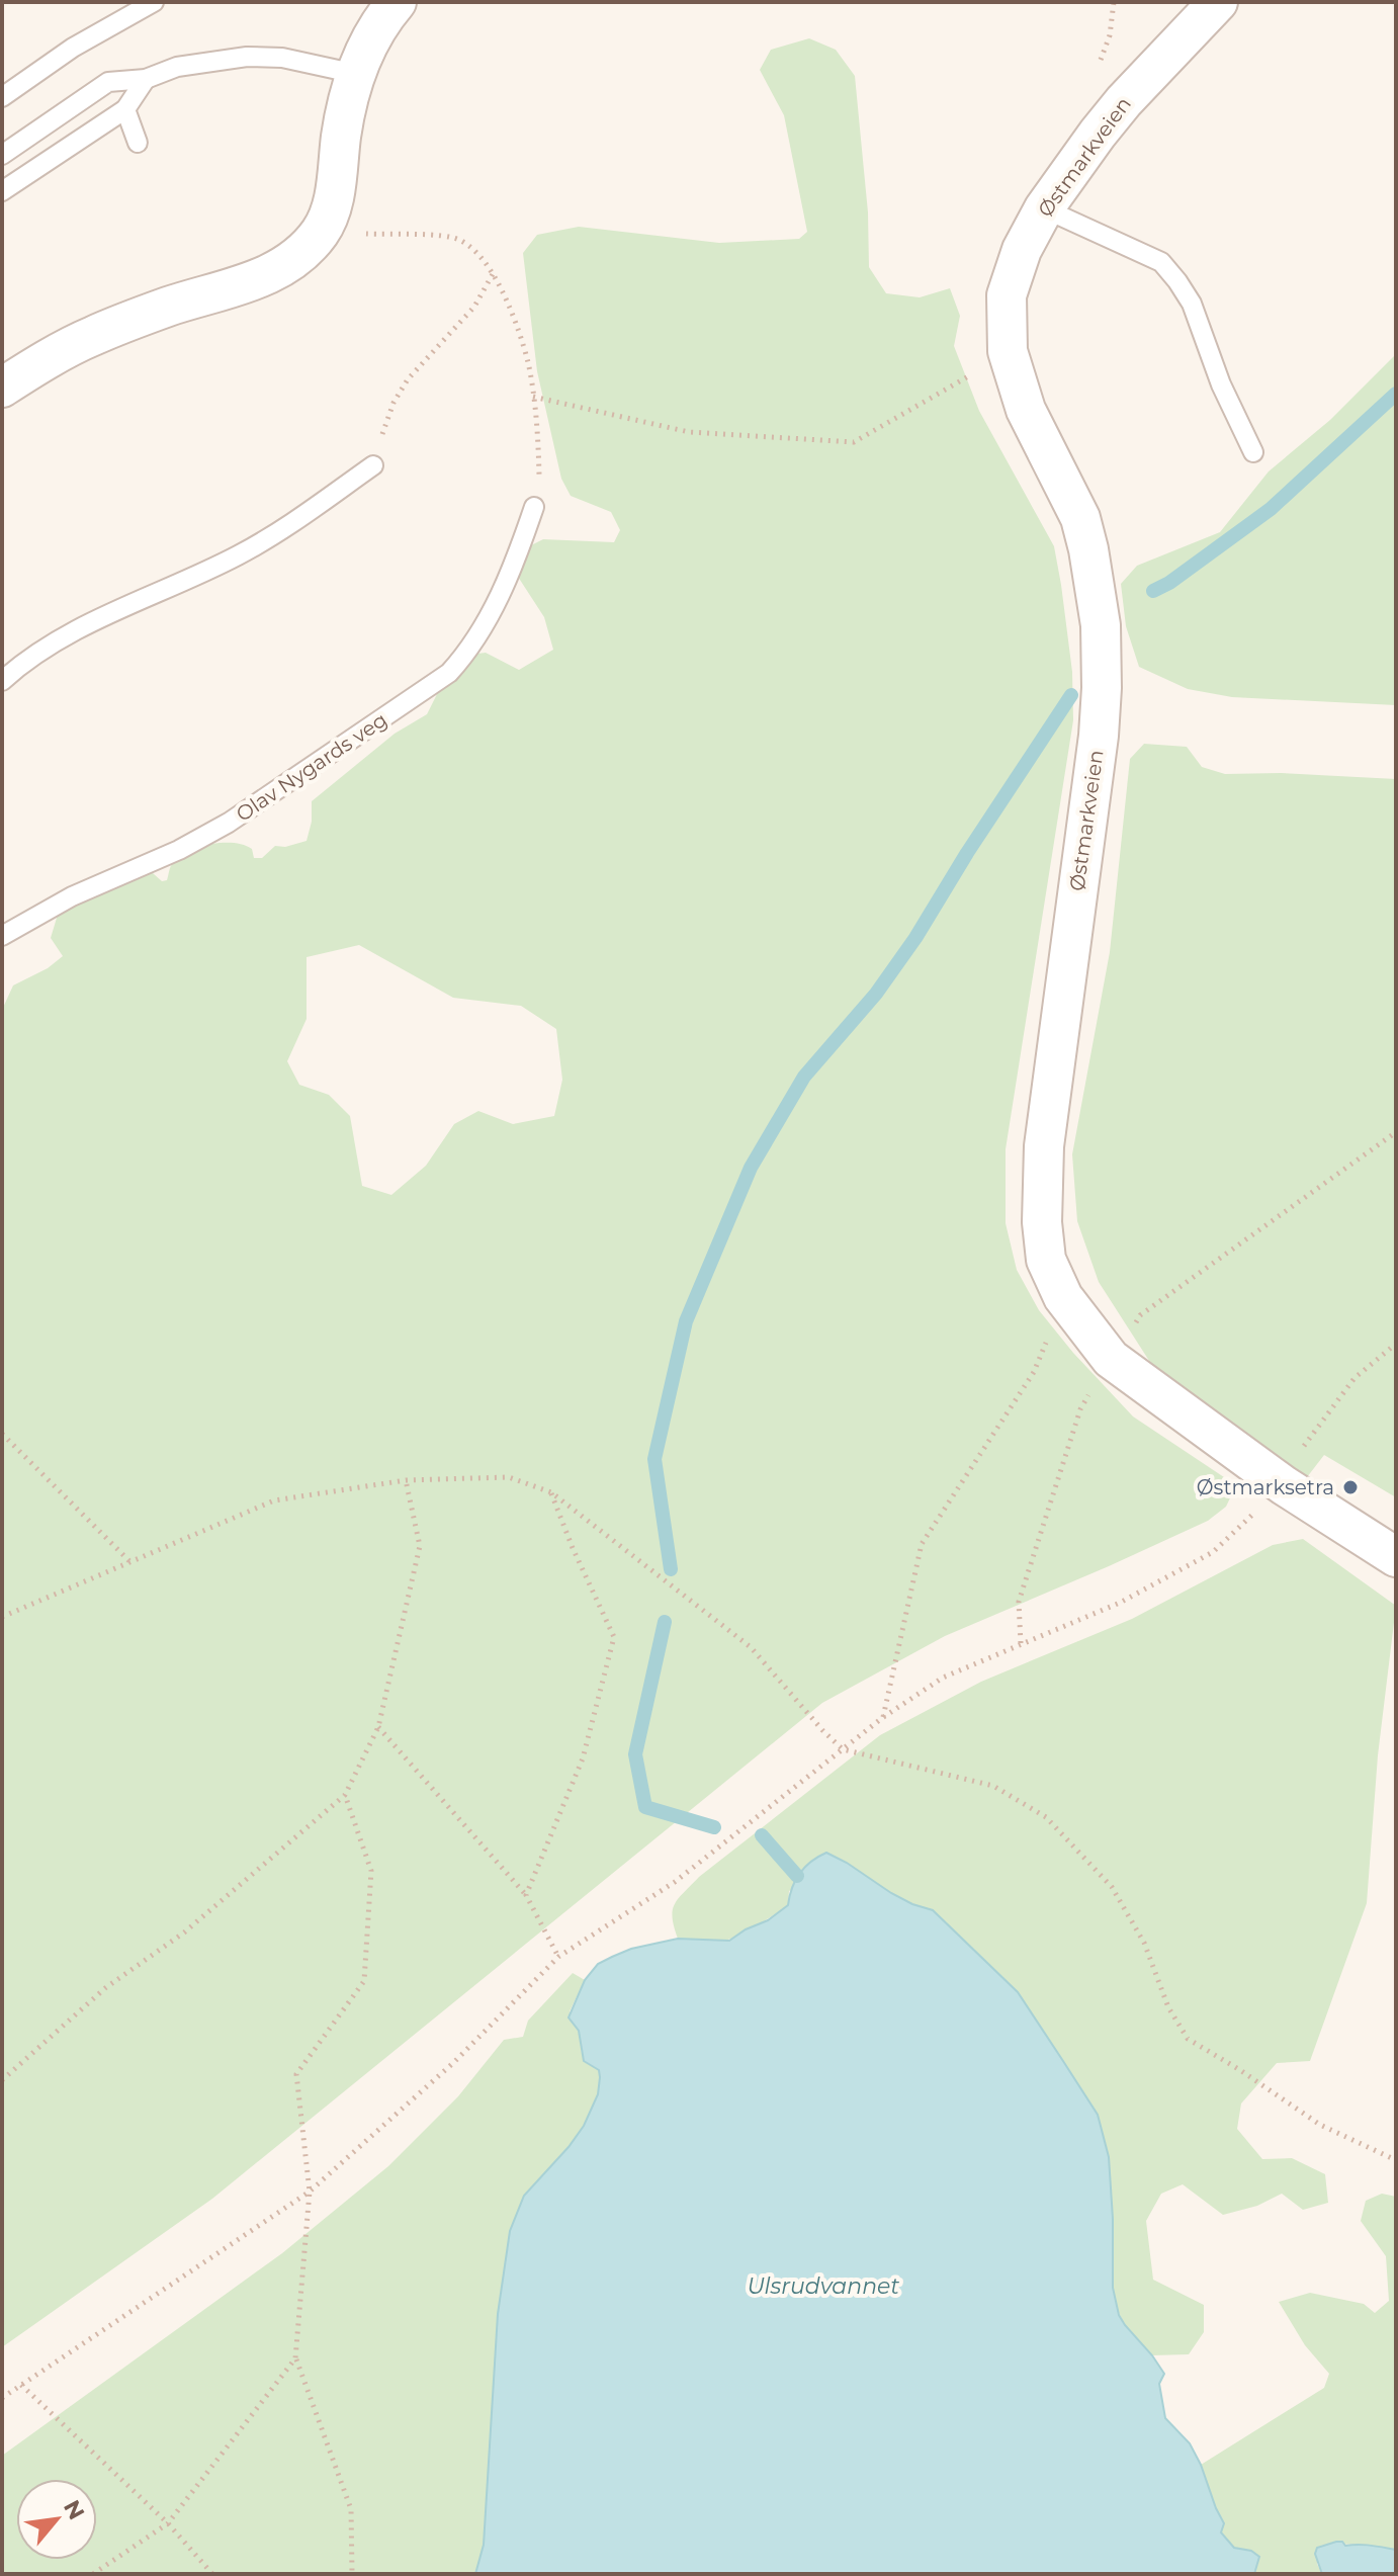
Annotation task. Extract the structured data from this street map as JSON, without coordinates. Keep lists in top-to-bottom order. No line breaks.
{"streets":{"street":["Østmarkveien"],"lane":["Olav Nygards veg"]},"water":["Ulsrudvannet"],"places":["Østmarksetra"],"north":"top right"}
